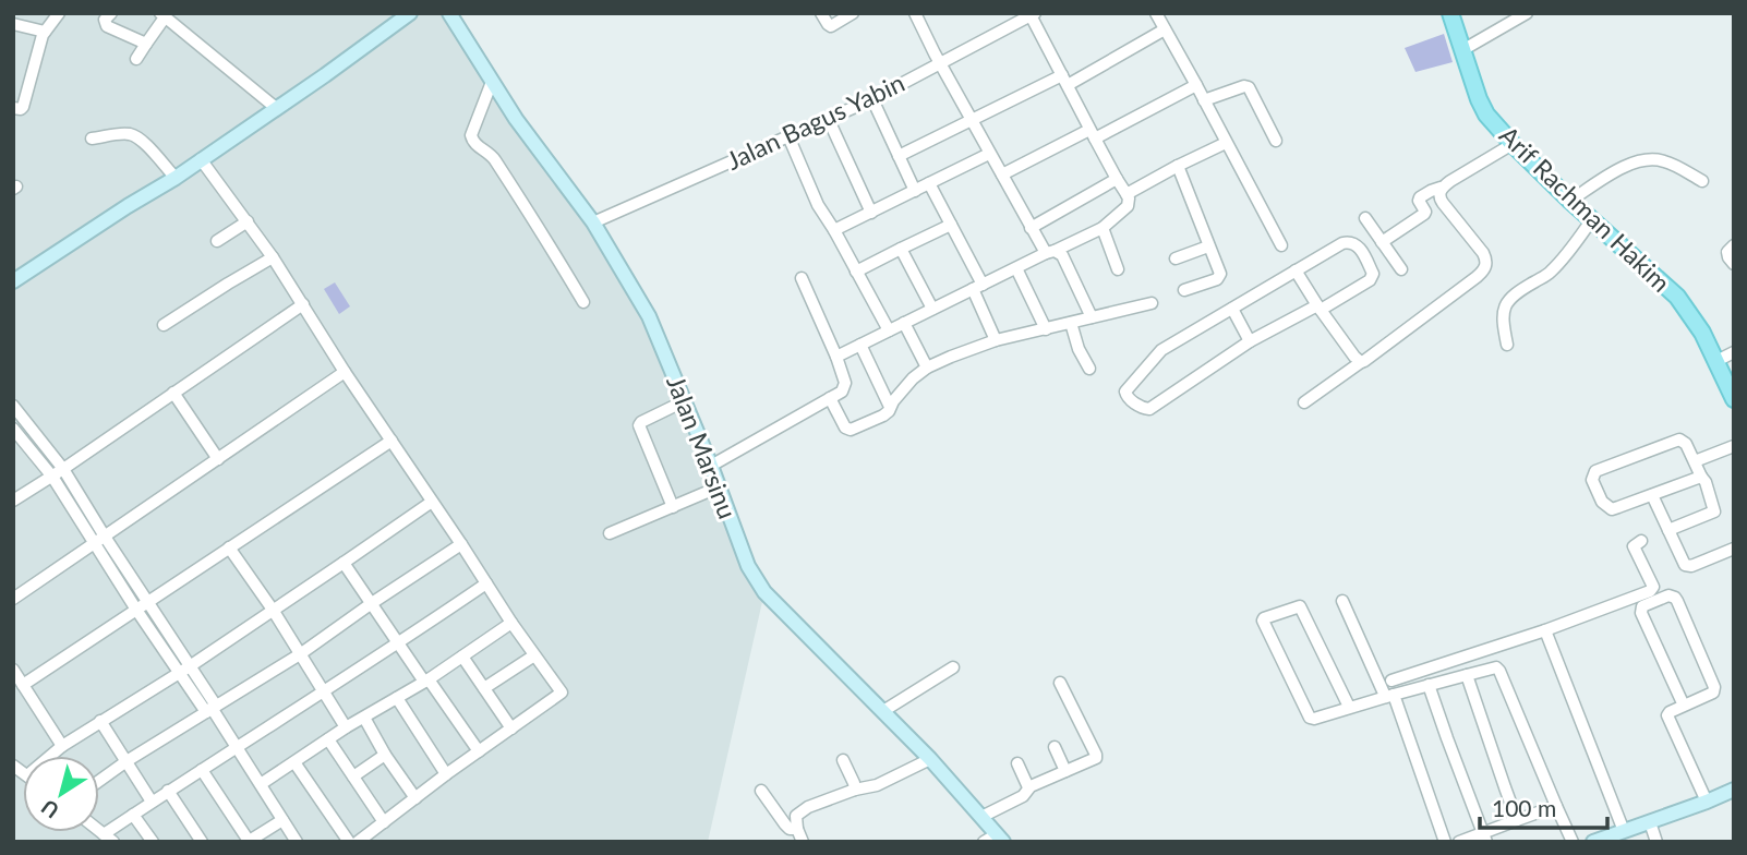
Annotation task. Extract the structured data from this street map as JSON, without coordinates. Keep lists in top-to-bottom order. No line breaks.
{"streets":{"main road":["Arif Rachman Hakim"],"street":["Jalan Bagus Yabin","Jalan Marsinu"]},"crossings":[["Jalan Bagus Yabin","Jalan Marsinu"]],"scale_bar":"100 m","north":"bottom left"}
